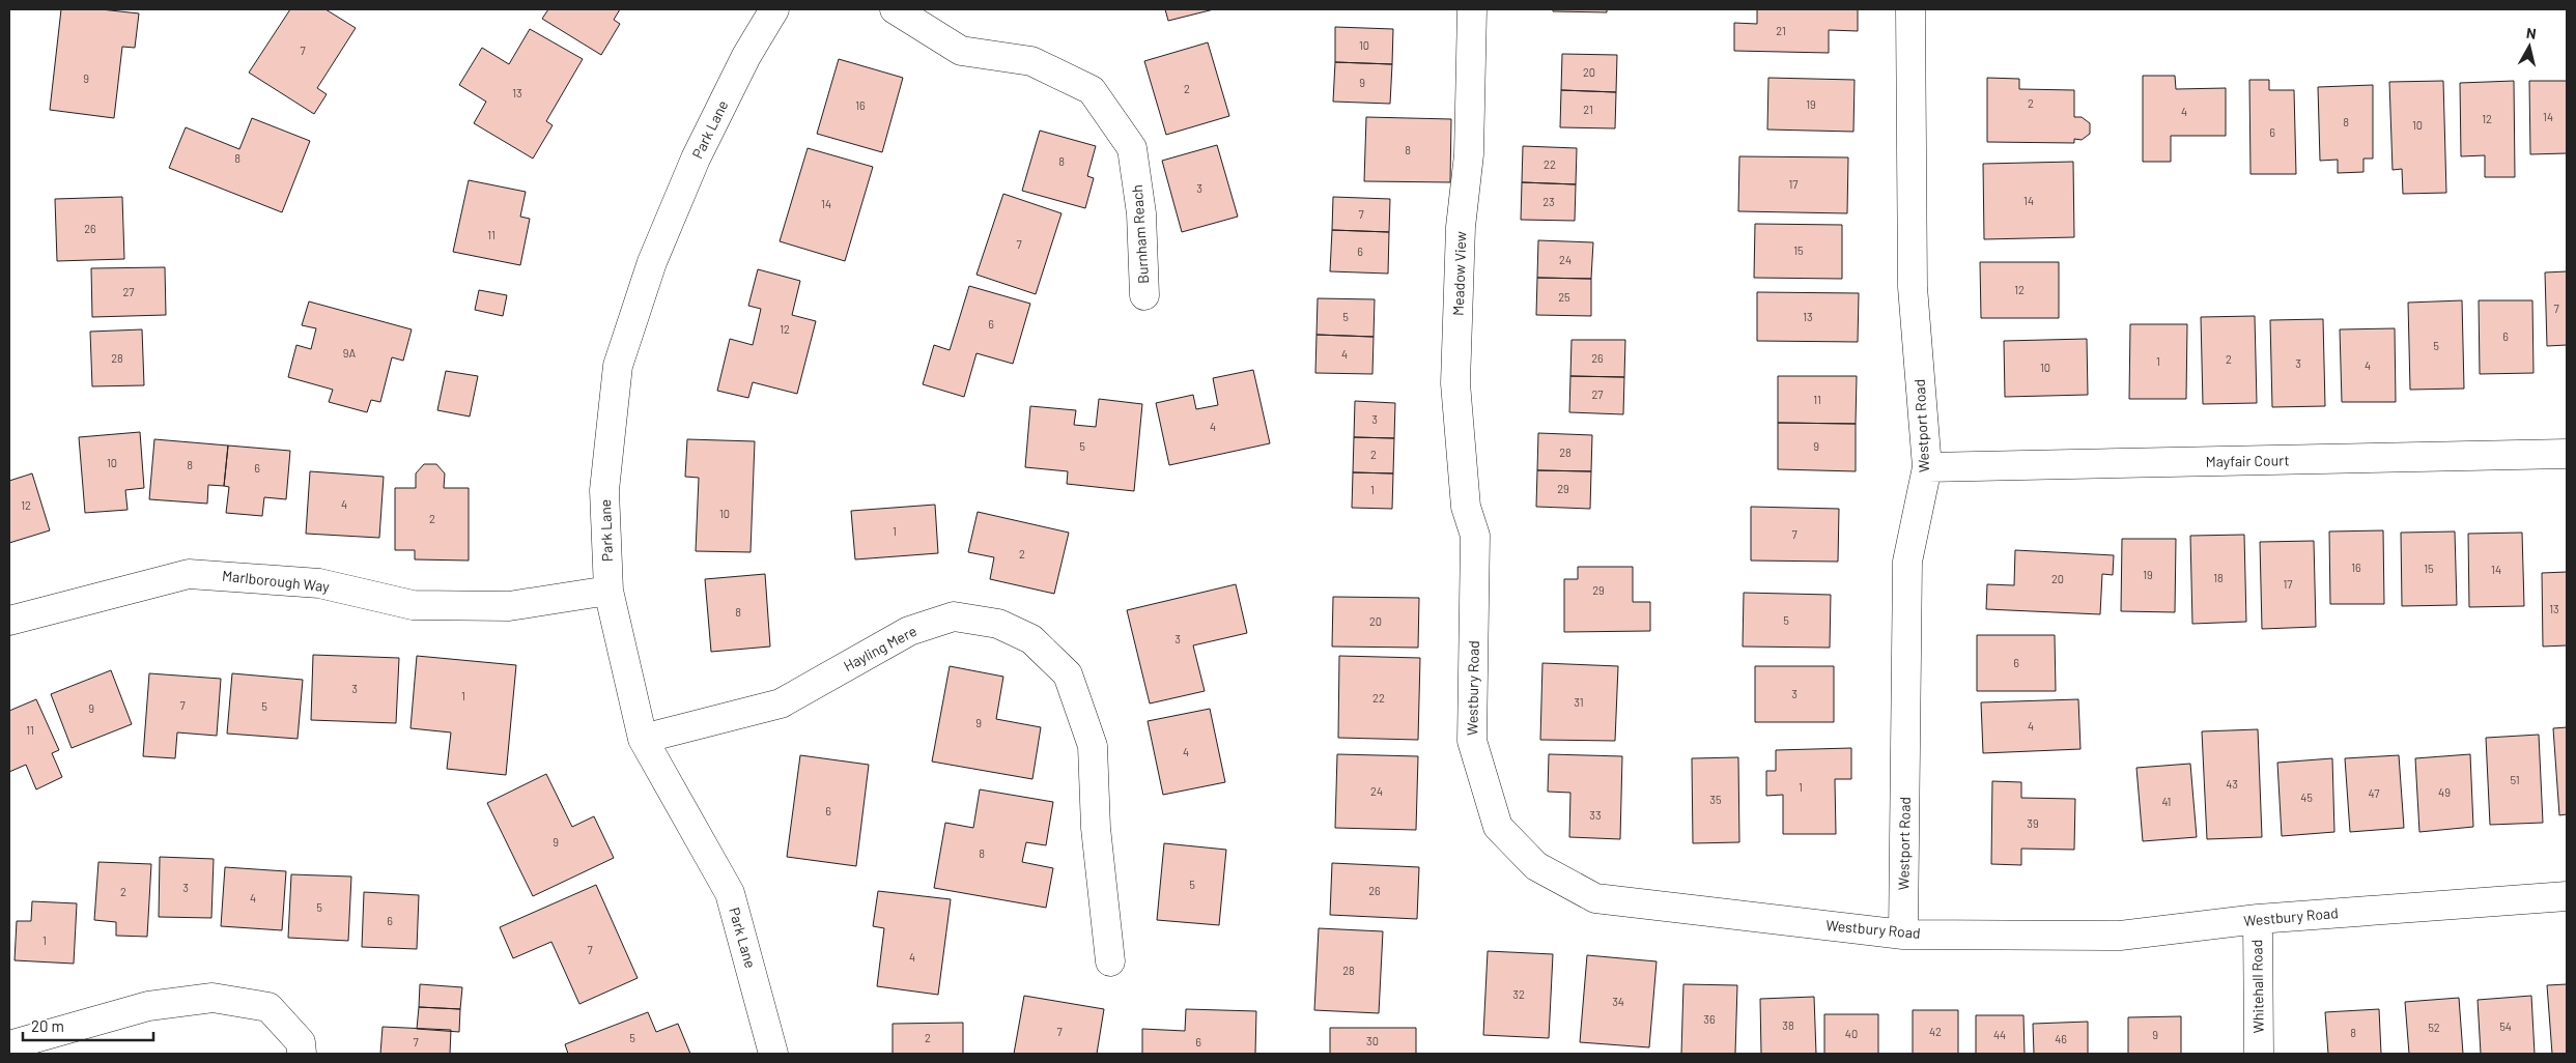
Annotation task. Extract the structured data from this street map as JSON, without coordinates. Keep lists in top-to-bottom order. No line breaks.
{"streets":{"street":["Park Lane","Burnham Reach","Meadow View","Westport Road","Mayfair Court","Marlborough Way","Hayling Mere","Westbury Road","Whitehall Road"]},"crossings":[["Park Lane","Marlborough Way"],["Park Lane","Hayling Mere"],["Meadow View","Westbury Road"],["Westport Road","Mayfair Court"],["Westport Road","Westbury Road"],["Westbury Road","Whitehall Road"]],"house_numbers":["21","10","7","20","9","9","2","13","2","19","16","21","4","14","12","8","10","6","8","8","8","22","17","3","14","23","14","7","26","11","7","15","6","24","12","27","25","7","5","13","6","12","6","5","9A","4","28","26","2","1","3","4","10","27","11","3","4","5","9","28","2","10","8","6","29","1","4","12","10","2","1","7","2","16","15","14","19","18","20","17","29","13","8","5","20","3","6","3","3","1","22","31","7","5","9","9","4","11","4","51","43","1","24","49","47","45","35","41","6","33","39","9","8","5","3","26","2","4","5","6","1","7","4","28","32","34","36","38","54","52","7","42","8","40","44","9","5","2","46","30","7","6"],"scale_bar":"20 m","north":"top"}
